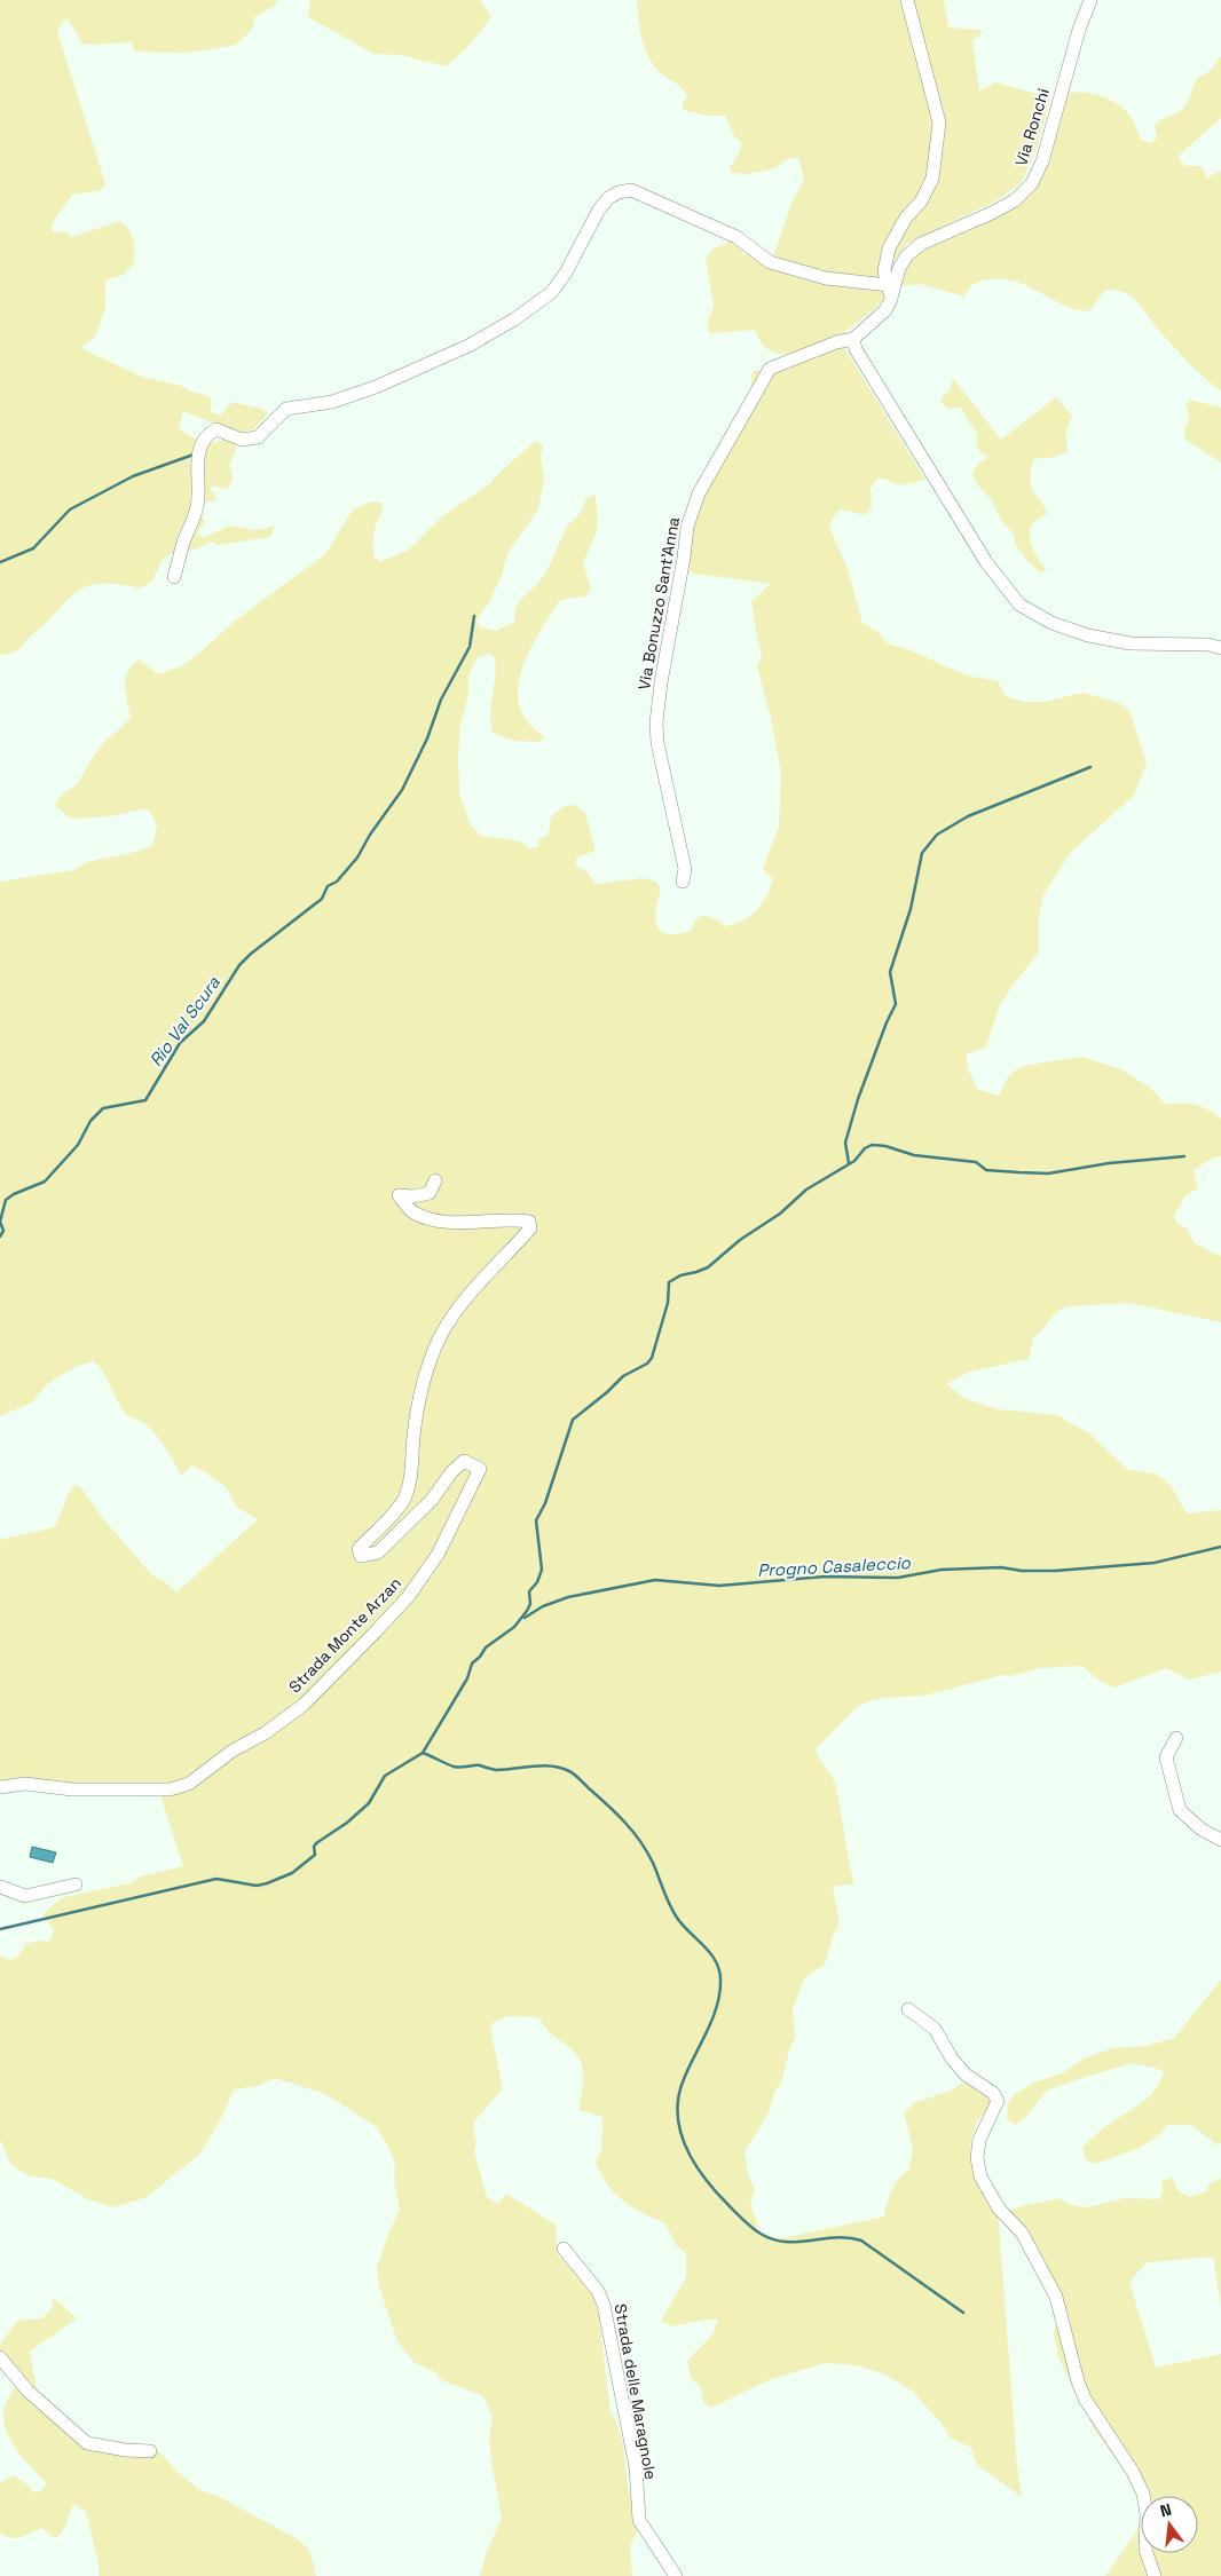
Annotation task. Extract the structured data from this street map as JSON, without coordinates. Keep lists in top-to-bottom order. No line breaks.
{"streets":{"street":["Via Ronchi","Via Bonuzzo Sant'Anna","Strada Monte Arzan","Strada delle Maragnole"]},"crossings":[["Via Ronchi","Via Bonuzzo Sant'Anna"]],"water":["Rio Val Scura","Progno Casaleccio"],"north":"top"}
